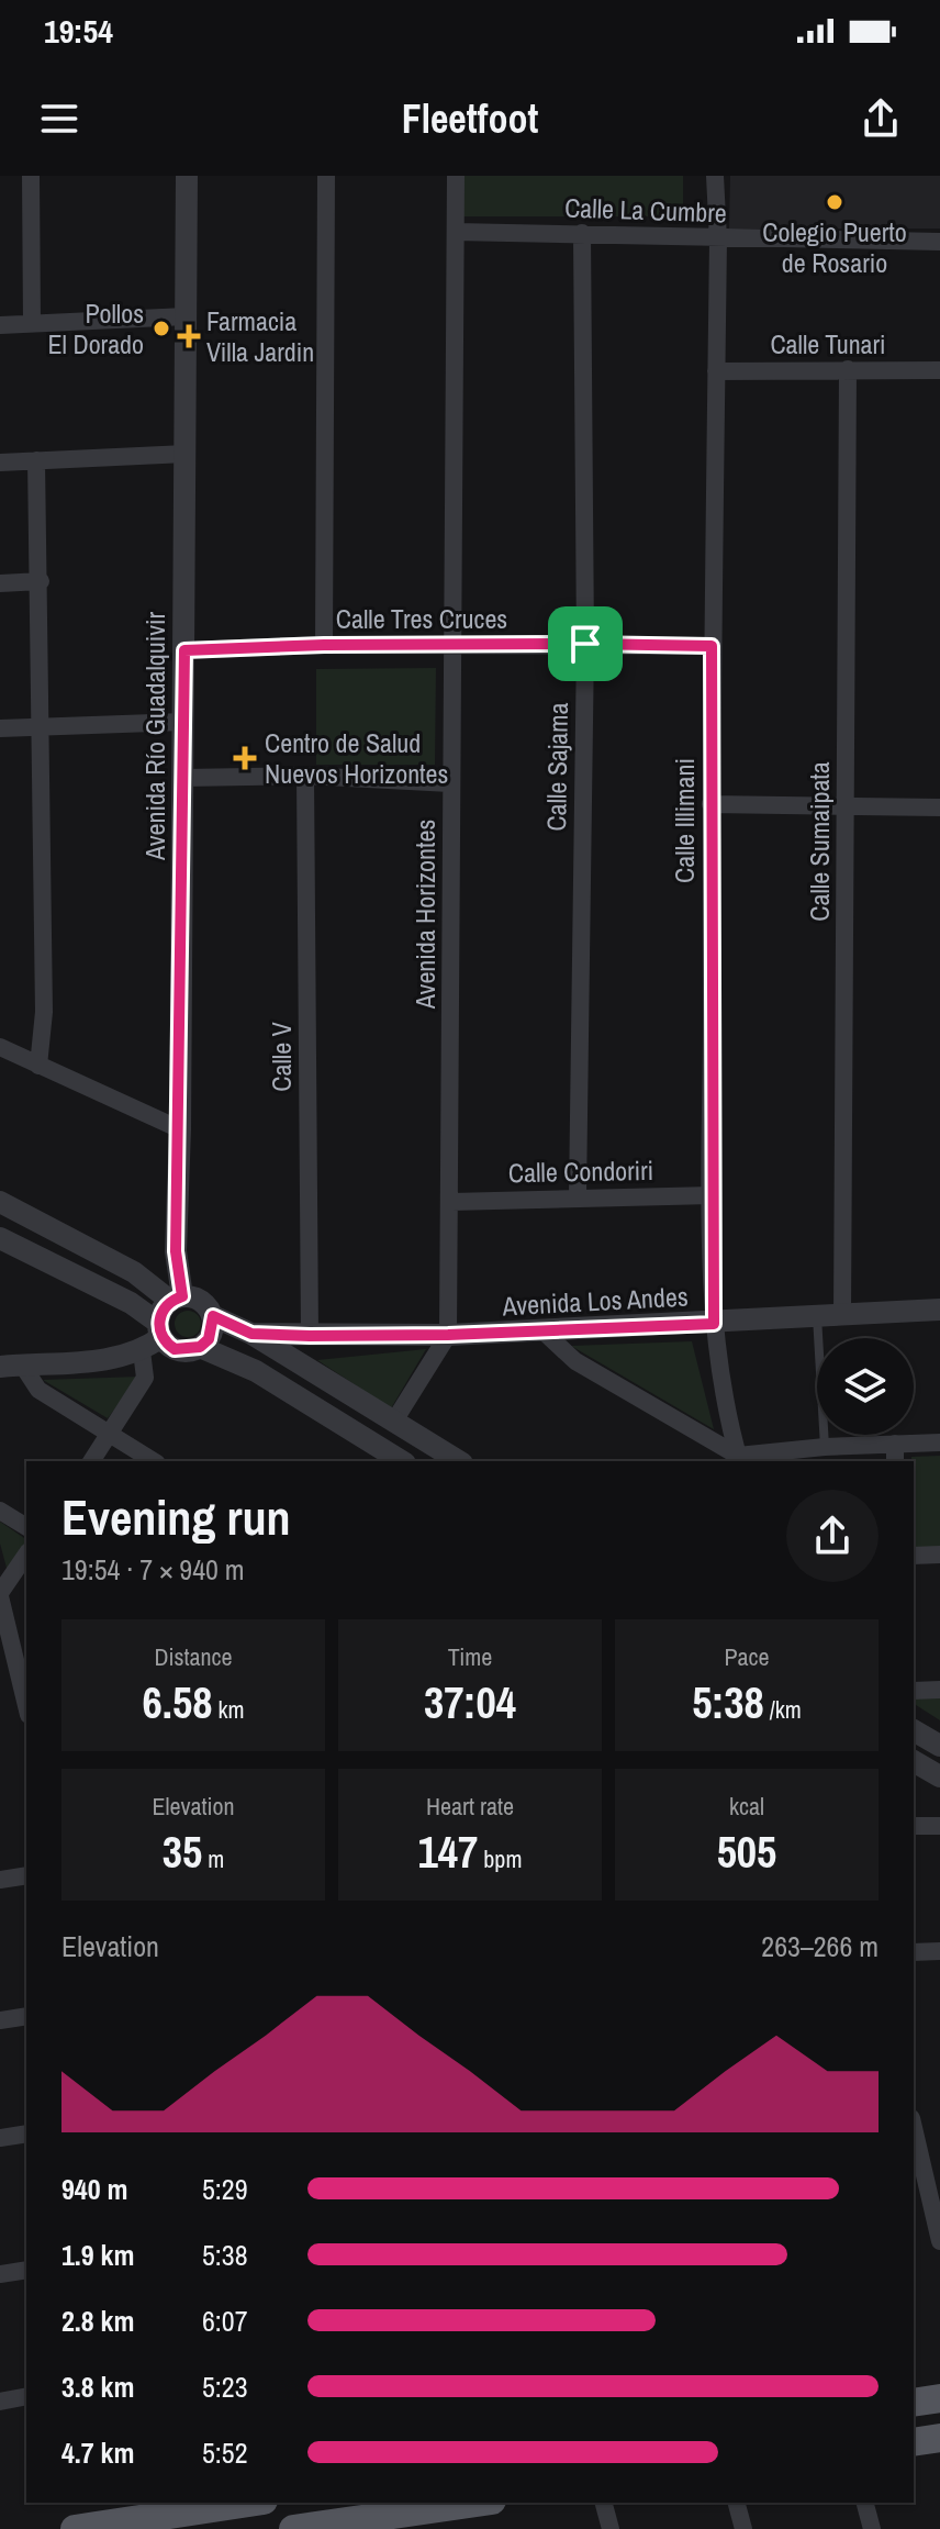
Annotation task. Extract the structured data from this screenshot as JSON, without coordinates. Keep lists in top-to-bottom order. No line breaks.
{"streets":{"street":["Calle La Cumbre","Calle Tunari","Calle Tres Cruces","Avenida Río Guadalquivir","Calle Sajama","Calle Illimani","Calle Sumaipata","Avenida Horizontes","Calle V","Calle Condoriri","Avenida Los Andes"]},"crossings":[["Calle La Cumbre","Calle Sajama"],["Calle La Cumbre","Calle Illimani"],["Calle La Cumbre","Avenida Horizontes"],["Calle Tunari","Calle Illimani"],["Calle Tunari","Calle Sumaipata"],["Calle Tres Cruces","Avenida Río Guadalquivir"],["Calle Tres Cruces","Calle Sajama"],["Calle Tres Cruces","Calle Illimani"],["Calle Tres Cruces","Avenida Horizontes"],["Calle Sajama","Calle Condoriri"],["Calle Illimani","Calle Condoriri"],["Calle Illimani","Avenida Los Andes"],["Calle Sumaipata","Avenida Los Andes"],["Avenida Horizontes","Calle Condoriri"],["Avenida Horizontes","Avenida Los Andes"],["Calle V","Avenida Los Andes"]],"places":{"other":["Colegio Puerto de Rosario","Pollos El Dorado"],"health":["Farmacia Villa Jardin","Centro de Salud Nuevos Horizontes"]},"page":{"status":"19:54","header":"Fleetfoot","heading":["Evening run","19:54 · 7 × 940 m"],"stats":[["Distance","6.58 km"],["Time","37:04"],["Pace","5:38 /km"],["Elevation","35 m"],["Heart rate","147 bpm"],["kcal","505"]],"chart":["Elevation","263–266 m"],"list":[{"name":"940 m","note":"5:29"},{"name":"1.9 km","note":"5:38"},{"name":"2.8 km","note":"6:07"},{"name":"3.8 km","note":"5:23"},{"name":"4.7 km","note":"5:52"}]}}
